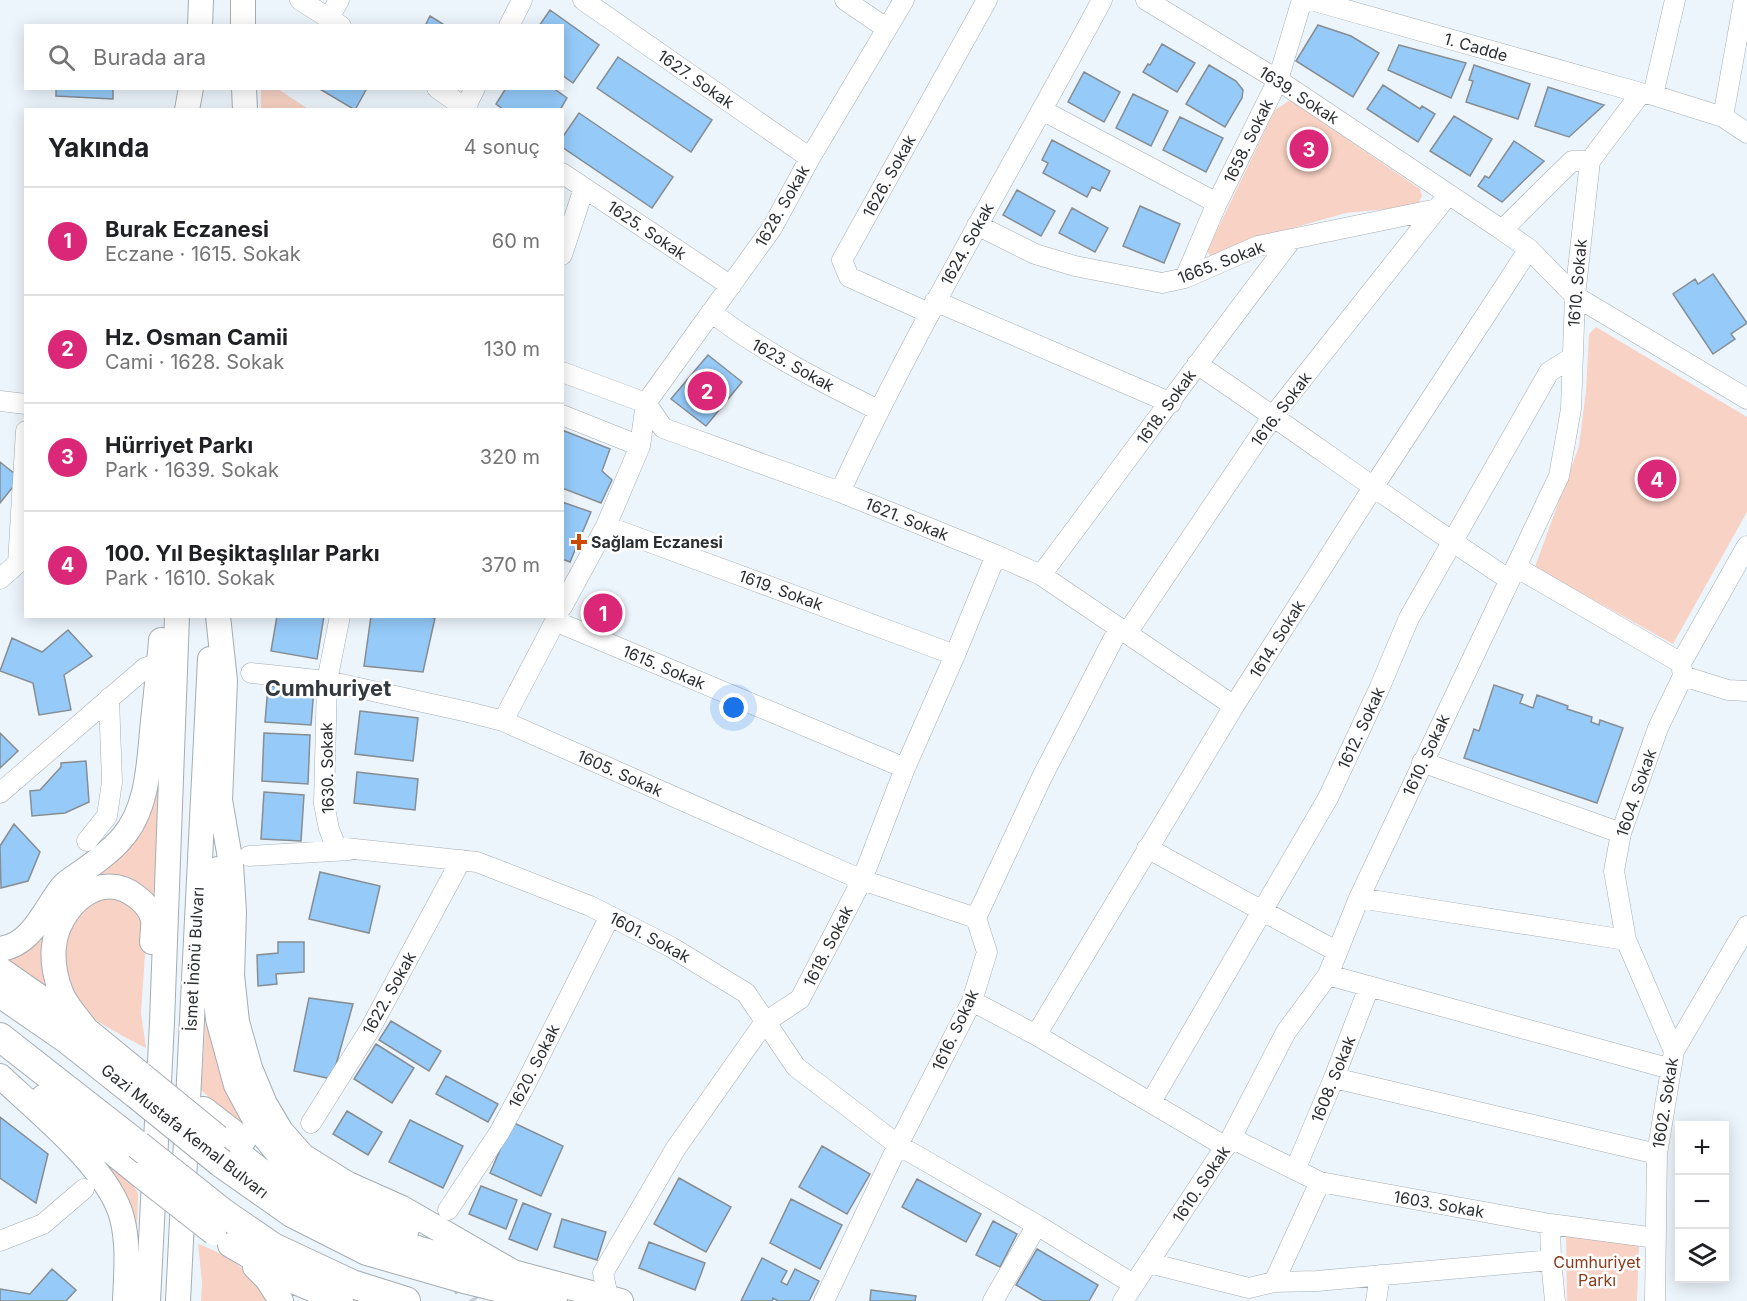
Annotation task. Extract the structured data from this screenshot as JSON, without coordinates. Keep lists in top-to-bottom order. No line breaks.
{"streets":{"highway":["Gazi Mustafa Kemal Bulvarı"],"main road":["İsmet İnönü Bulvarı"],"street":["1. Cadde","1627. Sokak","1639. Sokak","1658. Sokak","1626. Sokak","1628. Sokak","1625. Sokak","1624. Sokak","1665. Sokak","1610. Sokak","1623. Sokak","1618. Sokak","1616. Sokak","1621. Sokak","1619. Sokak","1614. Sokak","1615. Sokak","1612. Sokak","1630. Sokak","1605. Sokak","1604. Sokak","1601. Sokak","1622. Sokak","1620. Sokak","1608. Sokak","1602. Sokak","1603. Sokak"]},"crossings":[["1627. Sokak","1628. Sokak"],["1639. Sokak","1658. Sokak"],["1639. Sokak","1665. Sokak"],["1639. Sokak","1610. Sokak"],["1639. Sokak","1616. Sokak"],["1639. Sokak","1614. Sokak"],["1658. Sokak","1665. Sokak"],["1626. Sokak","1624. Sokak"],["1628. Sokak","1625. Sokak"],["1628. Sokak","1623. Sokak"],["1628. Sokak","1621. Sokak"],["1624. Sokak","1665. Sokak"],["1624. Sokak","1623. Sokak"],["1624. Sokak","1621. Sokak"],["1665. Sokak","1618. Sokak"],["1665. Sokak","1616. Sokak"],["1610. Sokak","1612. Sokak"],["1610. Sokak","1601. Sokak"],["1610. Sokak","1603. Sokak"],["1618. Sokak","1621. Sokak"],["1618. Sokak","1619. Sokak"],["1618. Sokak","1615. Sokak"],["1618. Sokak","1605. Sokak"],["1618. Sokak","1601. Sokak"],["1616. Sokak","1621. Sokak"],["1616. Sokak","1605. Sokak"],["1616. Sokak","1601. Sokak"],["1616. Sokak","1603. Sokak"],["1621. Sokak","1614. Sokak"],["1614. Sokak","1603. Sokak"],["1612. Sokak","1603. Sokak"],["1630. Sokak","1605. Sokak"],["1630. Sokak","1601. Sokak"],["1604. Sokak","1602. Sokak"],["1601. Sokak","1622. Sokak"],["1601. Sokak","1620. Sokak"],["1608. Sokak","1603. Sokak"],["1602. Sokak","1603. Sokak"]],"districts":["Cumhuriyet"],"parks":["Cumhuriyet Parkı"],"places":{"health":["Sağlam Eczanesi"]},"page":{"search":"Burada ara","heading":["Yakında","4 sonuç"],"pins":["3","2","4","1"],"list":[{"mark":"1","name":"Burak Eczanesi","note":"Eczane · 1615. Sokak","value":"60 m"},{"mark":"2","name":"Hz. Osman Camii","note":"Cami · 1628. Sokak","value":"130 m"},{"mark":"3","name":"Hürriyet Parkı","note":"Park · 1639. Sokak","value":"320 m"},{"mark":"4","name":"100. Yıl Beşiktaşlılar Parkı","note":"Park · 1610. Sokak","value":"370 m"}],"map_buttons":["+","−"]}}
